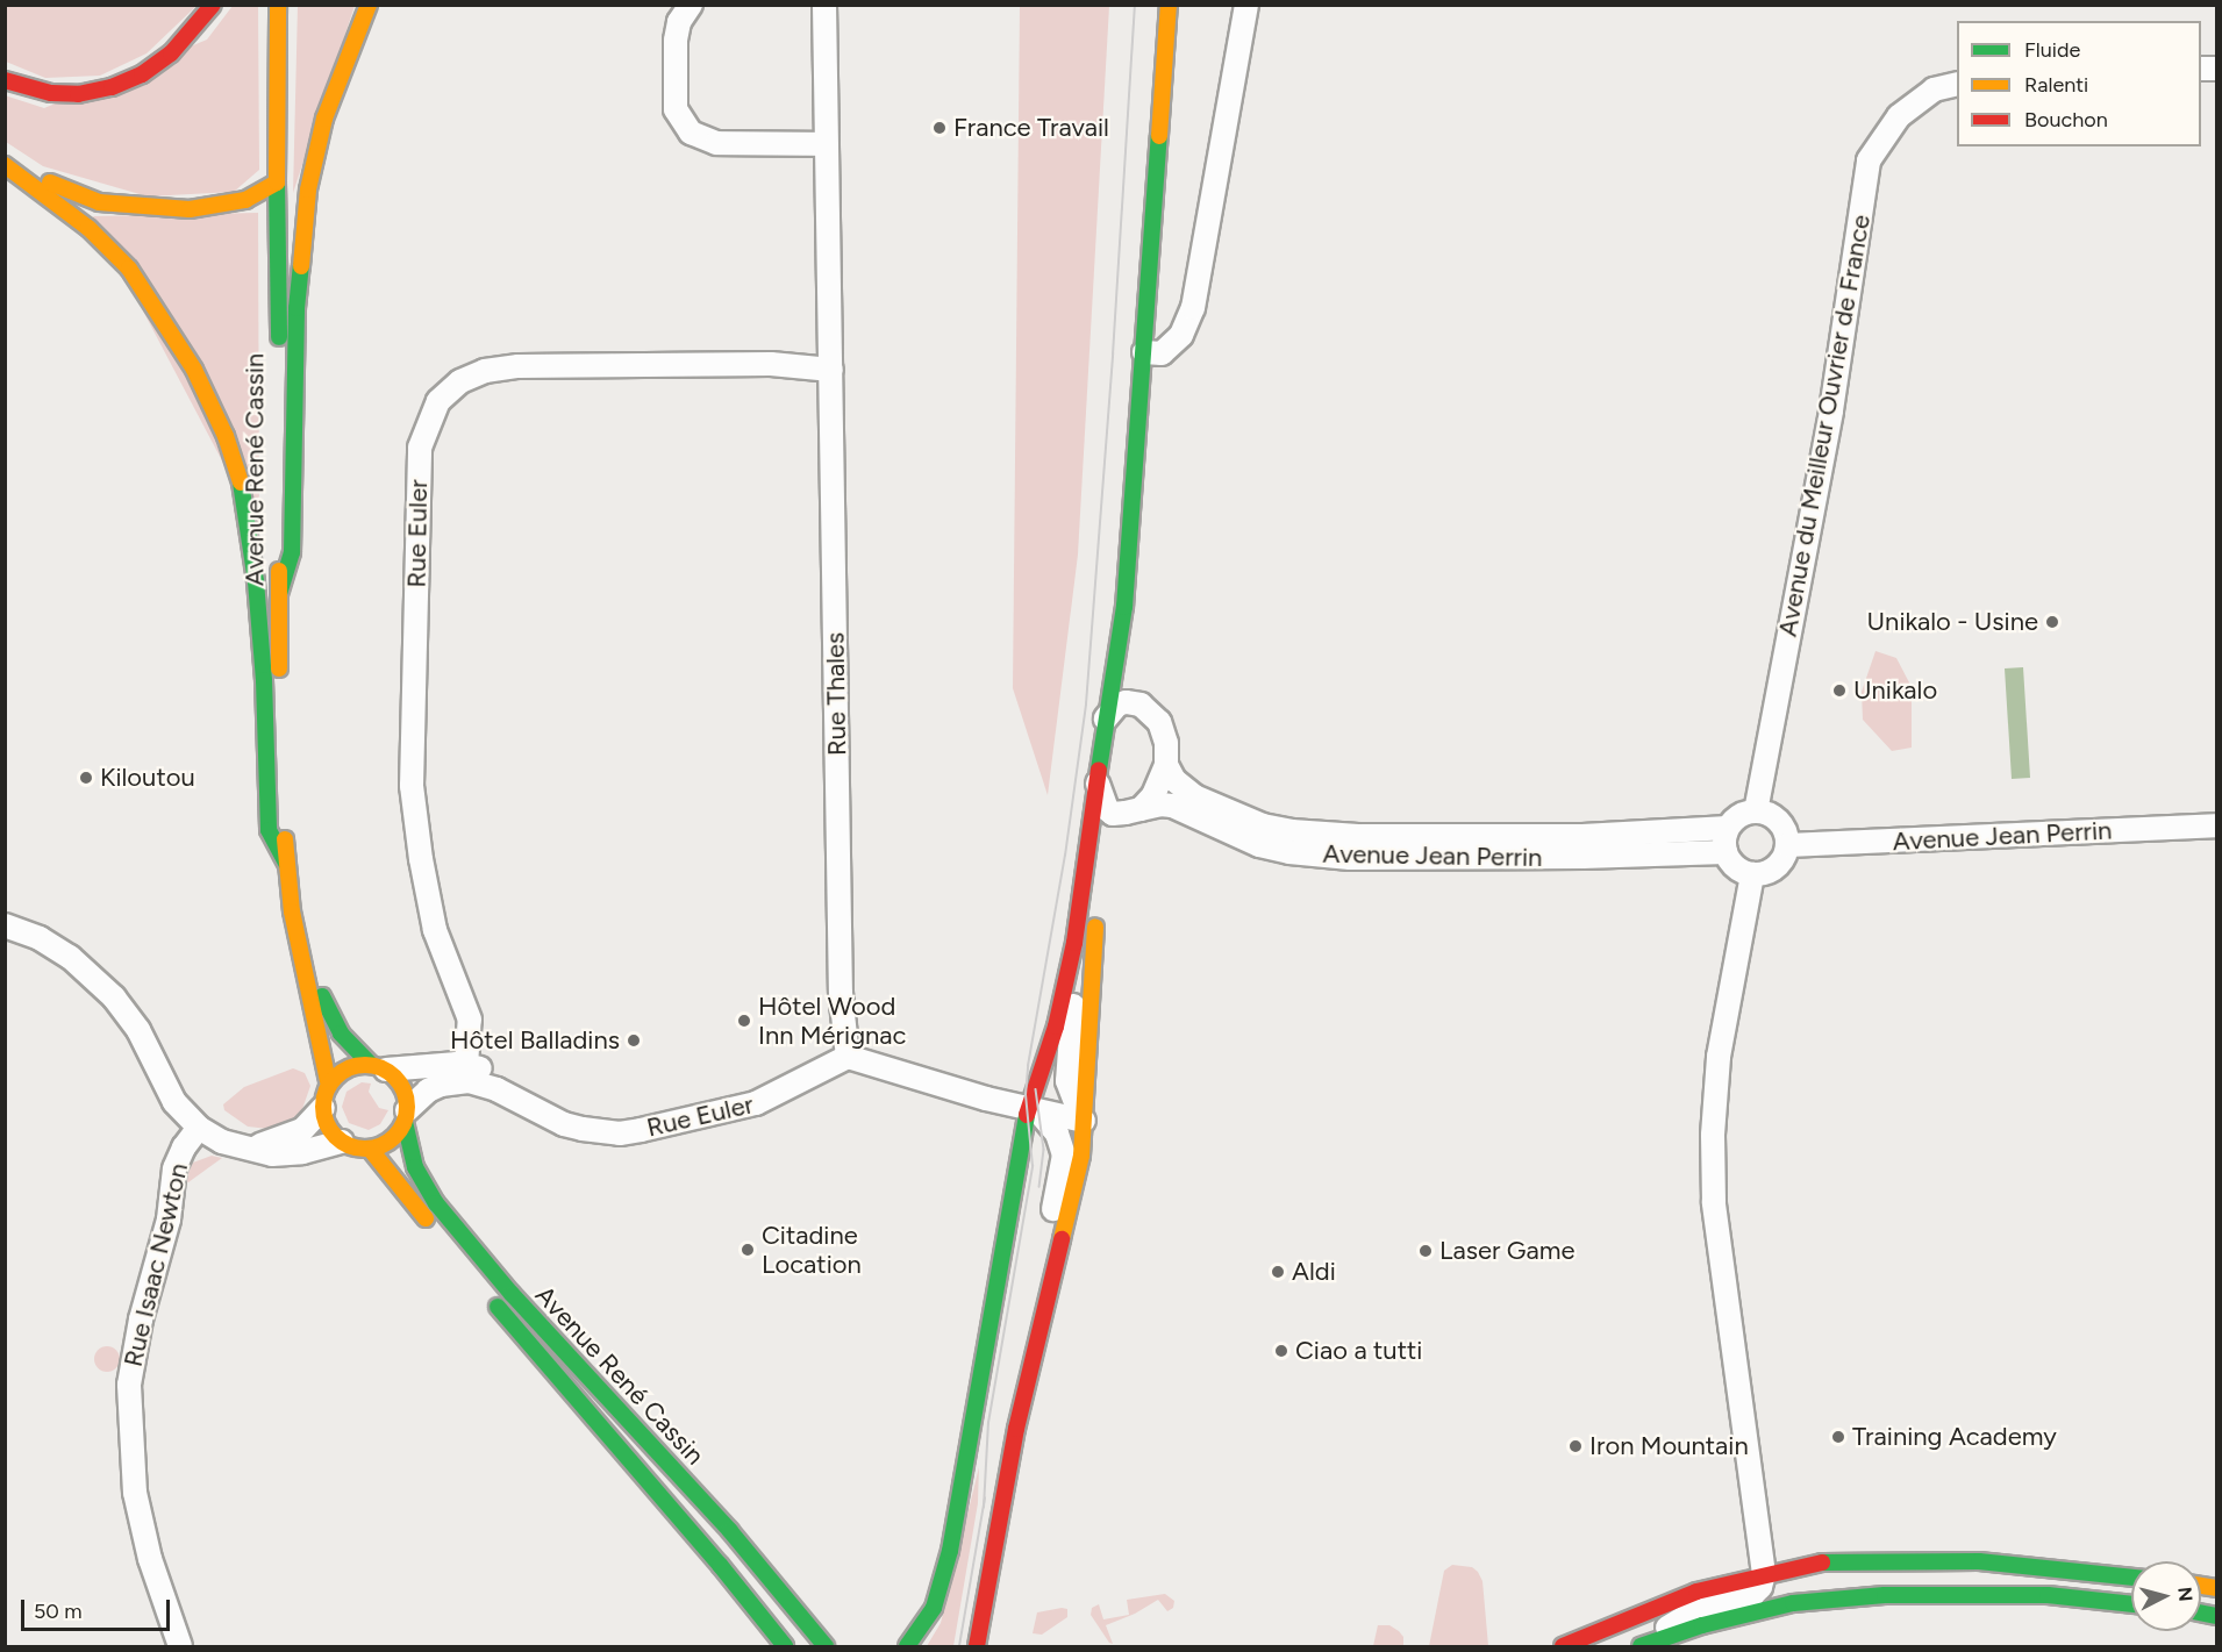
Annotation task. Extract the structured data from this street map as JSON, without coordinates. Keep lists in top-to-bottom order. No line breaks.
{"streets":{"main road":["Avenue René Cassin"],"street":["Avenue du Meilleur Ouvrier de France","Rue Euler","Rue Thales","Avenue Jean Perrin","Rue Isaac Newton"]},"crossings":[["Avenue du Meilleur Ouvrier de France","Avenue Jean Perrin"],["Avenue René Cassin","Rue Euler"],["Rue Euler","Rue Thales"]],"places":["France Travail","Unikalo - Usine","Unikalo","Kiloutou","Hôtel Wood Inn Mérignac","Hôtel Balladins","Citadine Location","Laser Game","Aldi","Ciao a tutti","Training Academy","Iron Mountain"],"legend":["Fluide","Ralenti","Bouchon"],"scale_bar":"50 m","north":"right"}
